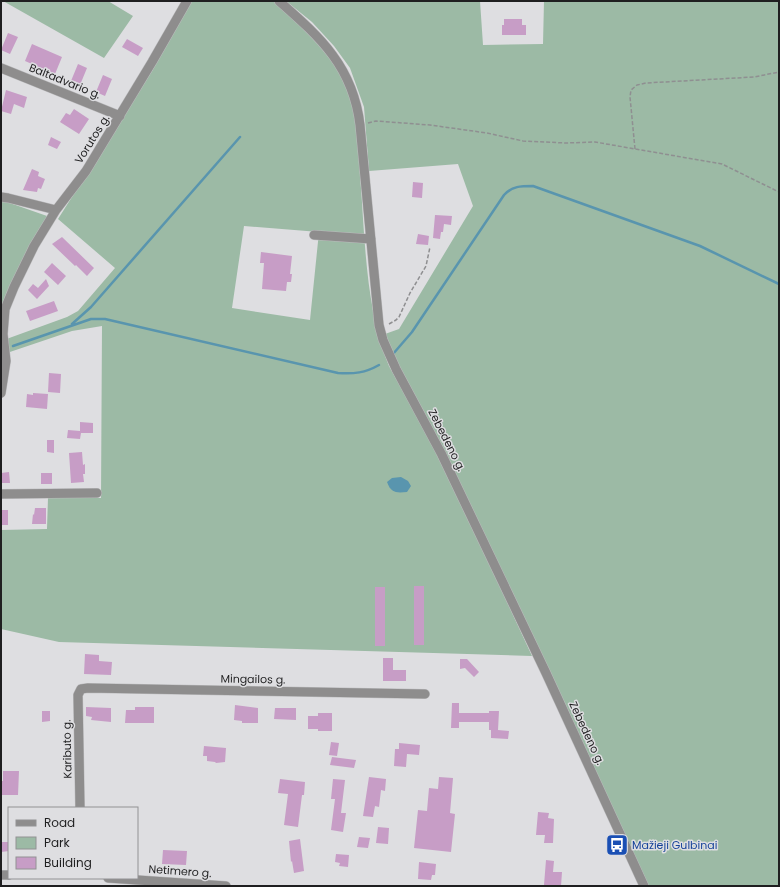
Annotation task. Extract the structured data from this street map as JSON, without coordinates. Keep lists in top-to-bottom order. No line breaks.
{"streets":{"street":["Baltadvario g.","Vorutos g.","Zebedeno g.","Mingailos g.","Kaributo g.","Netimero g."]},"crossings":[["Baltadvario g.","Vorutos g."],["Mingailos g.","Kaributo g."]],"places":{"bus stop":["Mažieji Gulbinai"]},"legend":["Road","Park","Building"]}
